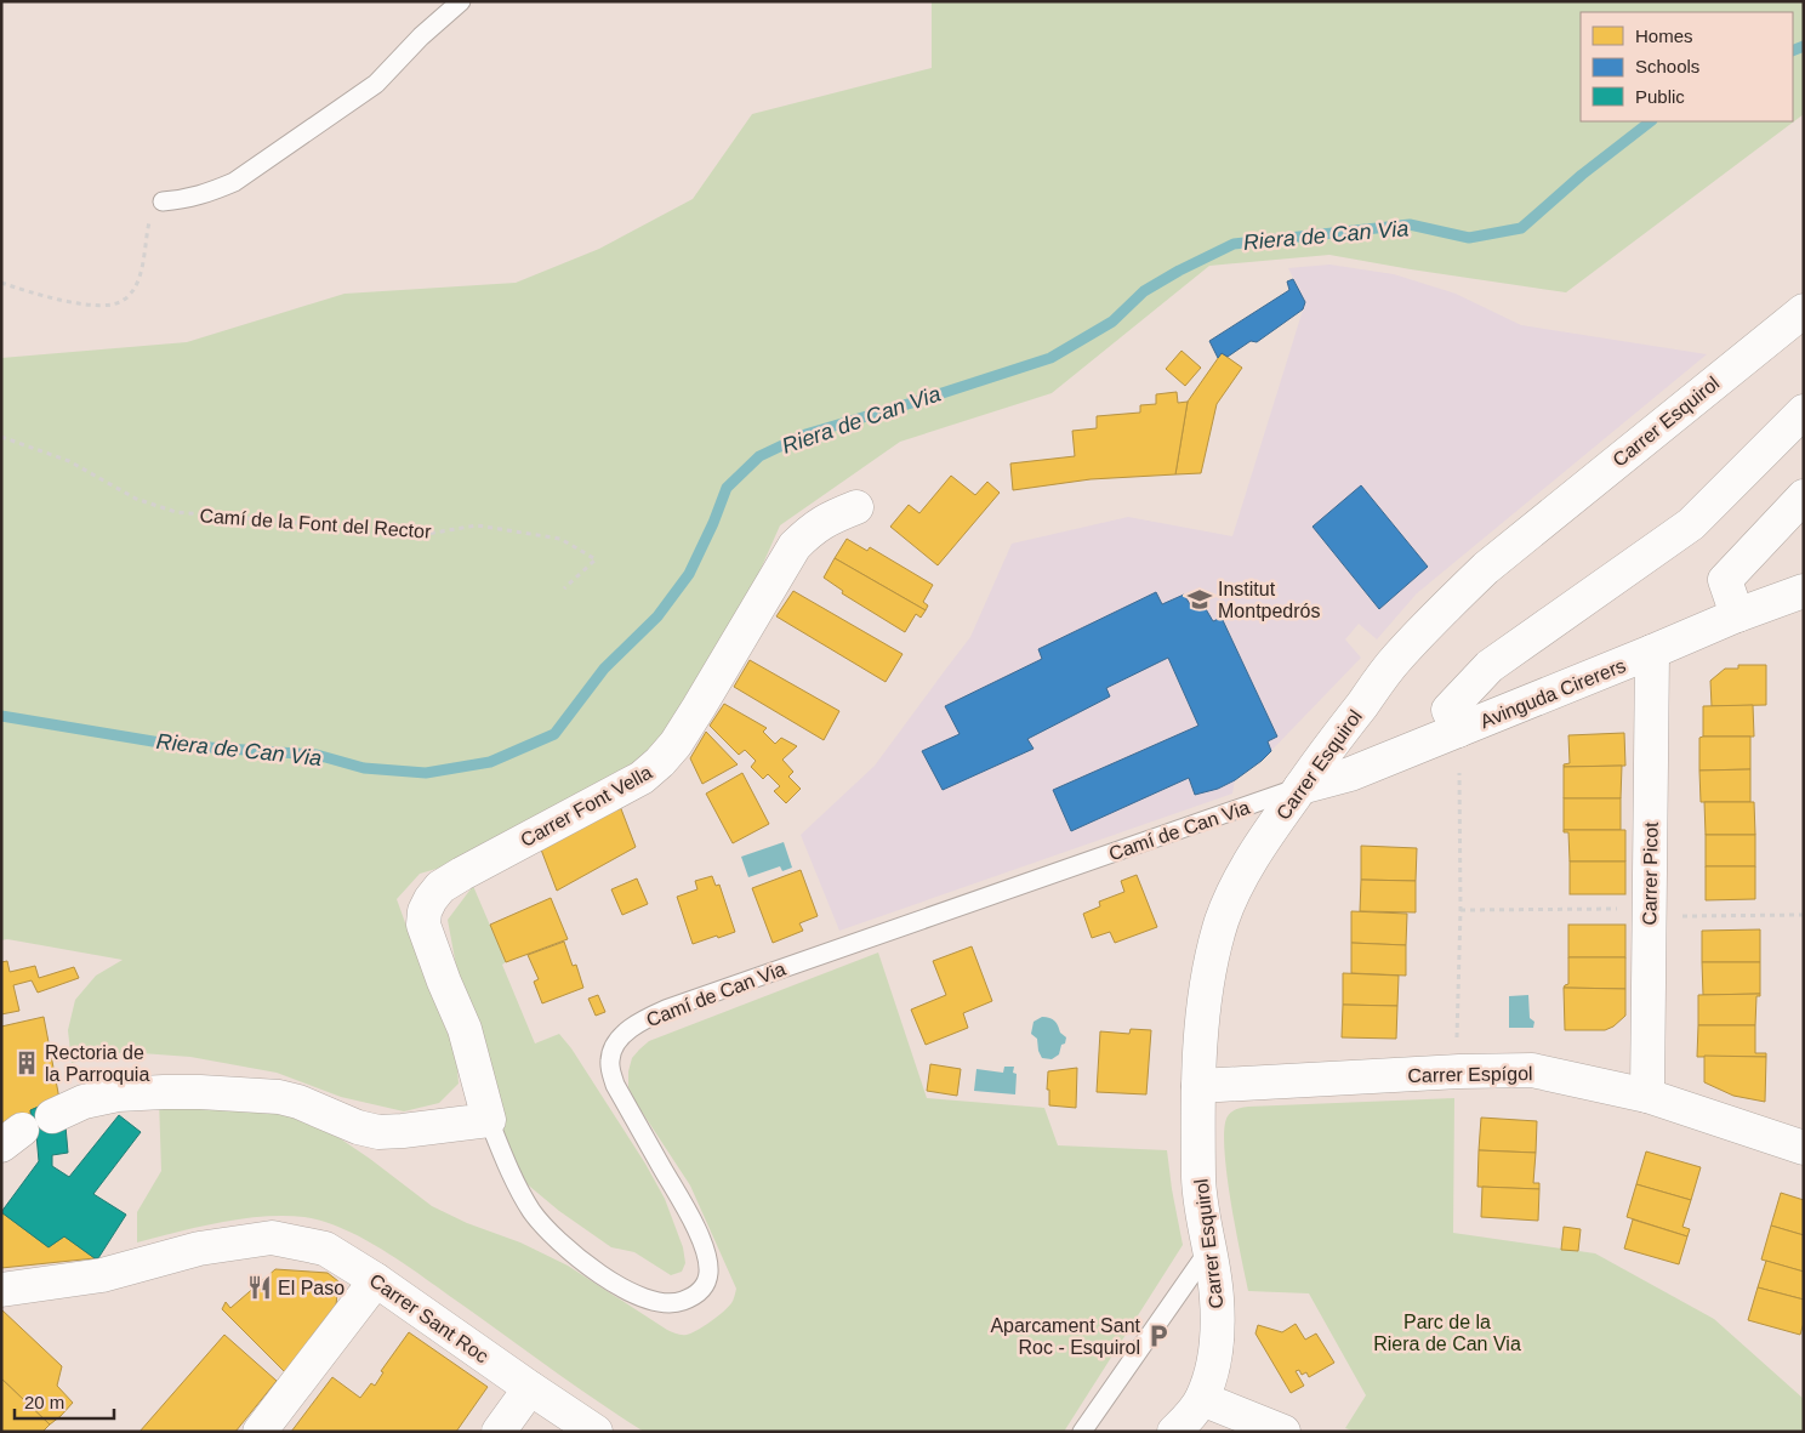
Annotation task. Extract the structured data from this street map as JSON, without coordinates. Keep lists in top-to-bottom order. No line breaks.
{"streets":{"street":["Carrer Esquirol","Avinguda Cirerers","Carrer Font Vella","Carrer Picot","Carrer Espígol","Carrer Sant Roc"],"lane":["Camí de Can Via"],"path":["Camí de la Font del Rector"]},"crossings":[["Carrer Esquirol","Avinguda Cirerers"],["Carrer Esquirol","Camí de Can Via"],["Carrer Esquirol","Carrer Espígol"],["Avinguda Cirerers","Camí de Can Via"],["Avinguda Cirerers","Carrer Picot"],["Carrer Font Vella","Camí de Can Via"],["Carrer Picot","Carrer Espígol"]],"water":["Riera de Can Via"],"parks":["Parc de la Riera de Can Via"],"places":{"school or university":["Institut Montpedrós"],"building":["Rectoria de la Parroquia"],"restaurant":["El Paso"],"parking":["Aparcament Sant Roc - Esquirol"]},"legend":["Homes","Schools","Public"],"scale_bar":"20 m"}
